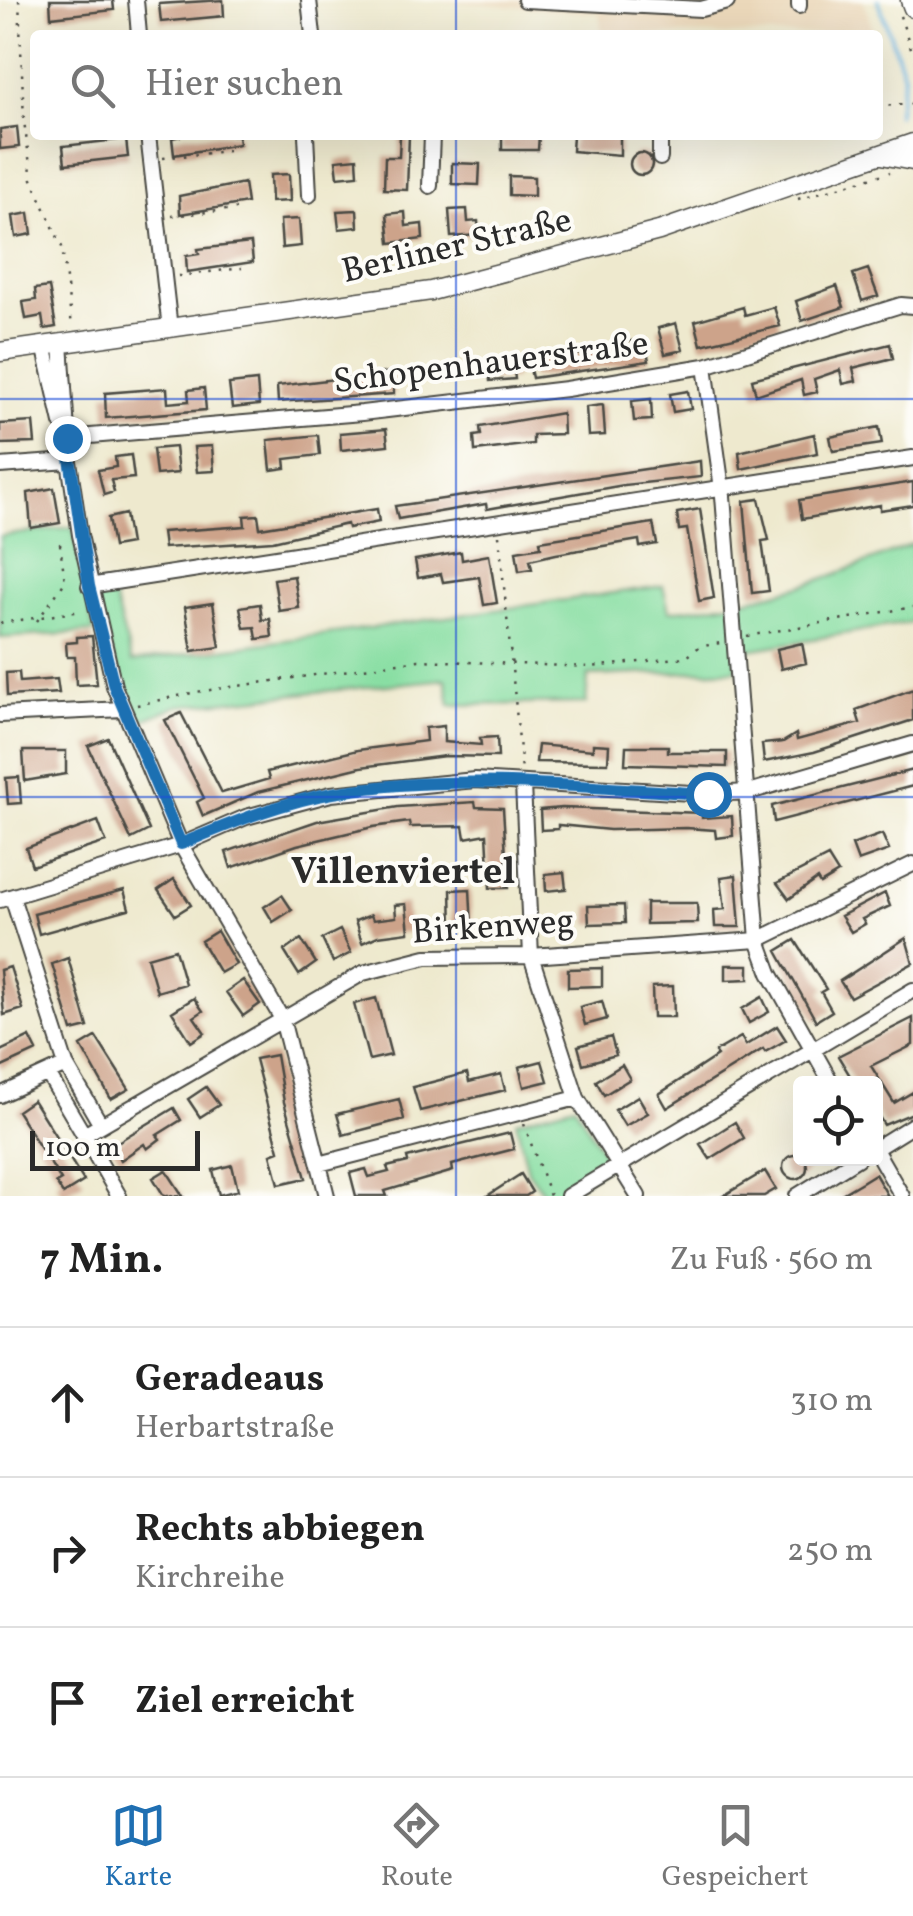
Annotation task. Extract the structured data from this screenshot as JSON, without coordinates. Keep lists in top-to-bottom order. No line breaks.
{"streets":{"main road":["Berliner Straße"],"street":["Schopenhauerstraße","Birkenweg"]},"districts":["Villenviertel"],"scale_bar":"100 m","page":{"search":"Hier suchen","scale":"100 m","heading":["7 Min.","Zu Fuß · 560 m"],"list":[["Geradeaus","Herbartstraße","310 m"],["Rechts abbiegen","Kirchreihe","250 m"],"Ziel erreicht"],"nav":["Karte","Route","Gespeichert"]}}
